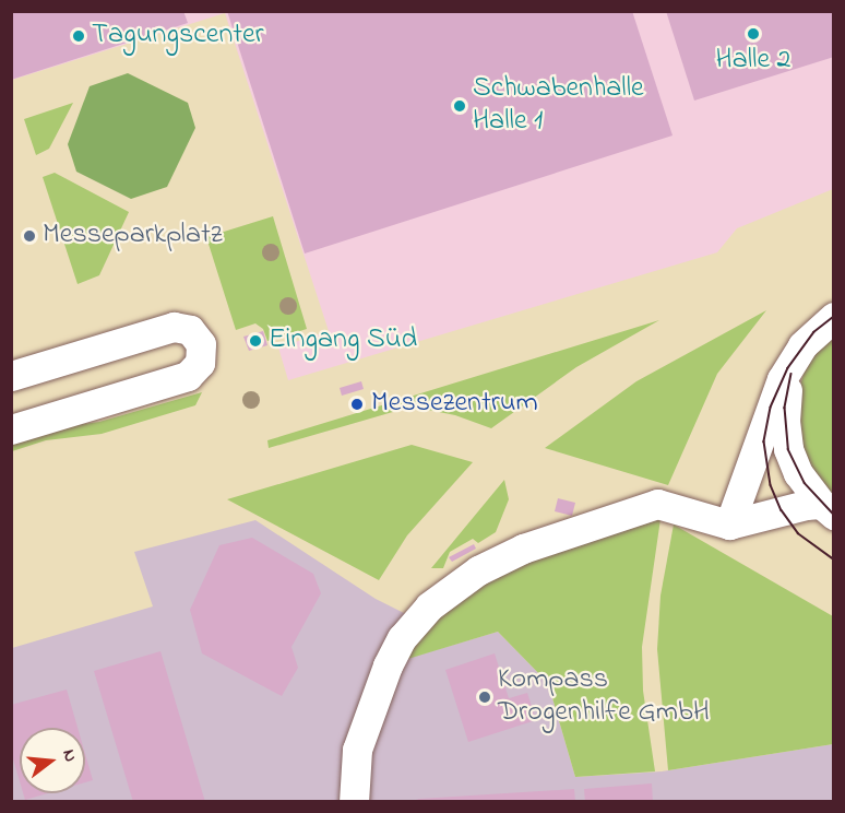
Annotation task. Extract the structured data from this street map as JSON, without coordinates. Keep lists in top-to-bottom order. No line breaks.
{"places":["Halle 2","Tagungscenter","Schwabenhalle Halle 1","Messeparkplatz","Eingang Süd","Messezentrum","Kompass Drogenhilfe GmbH"],"north":"right"}
